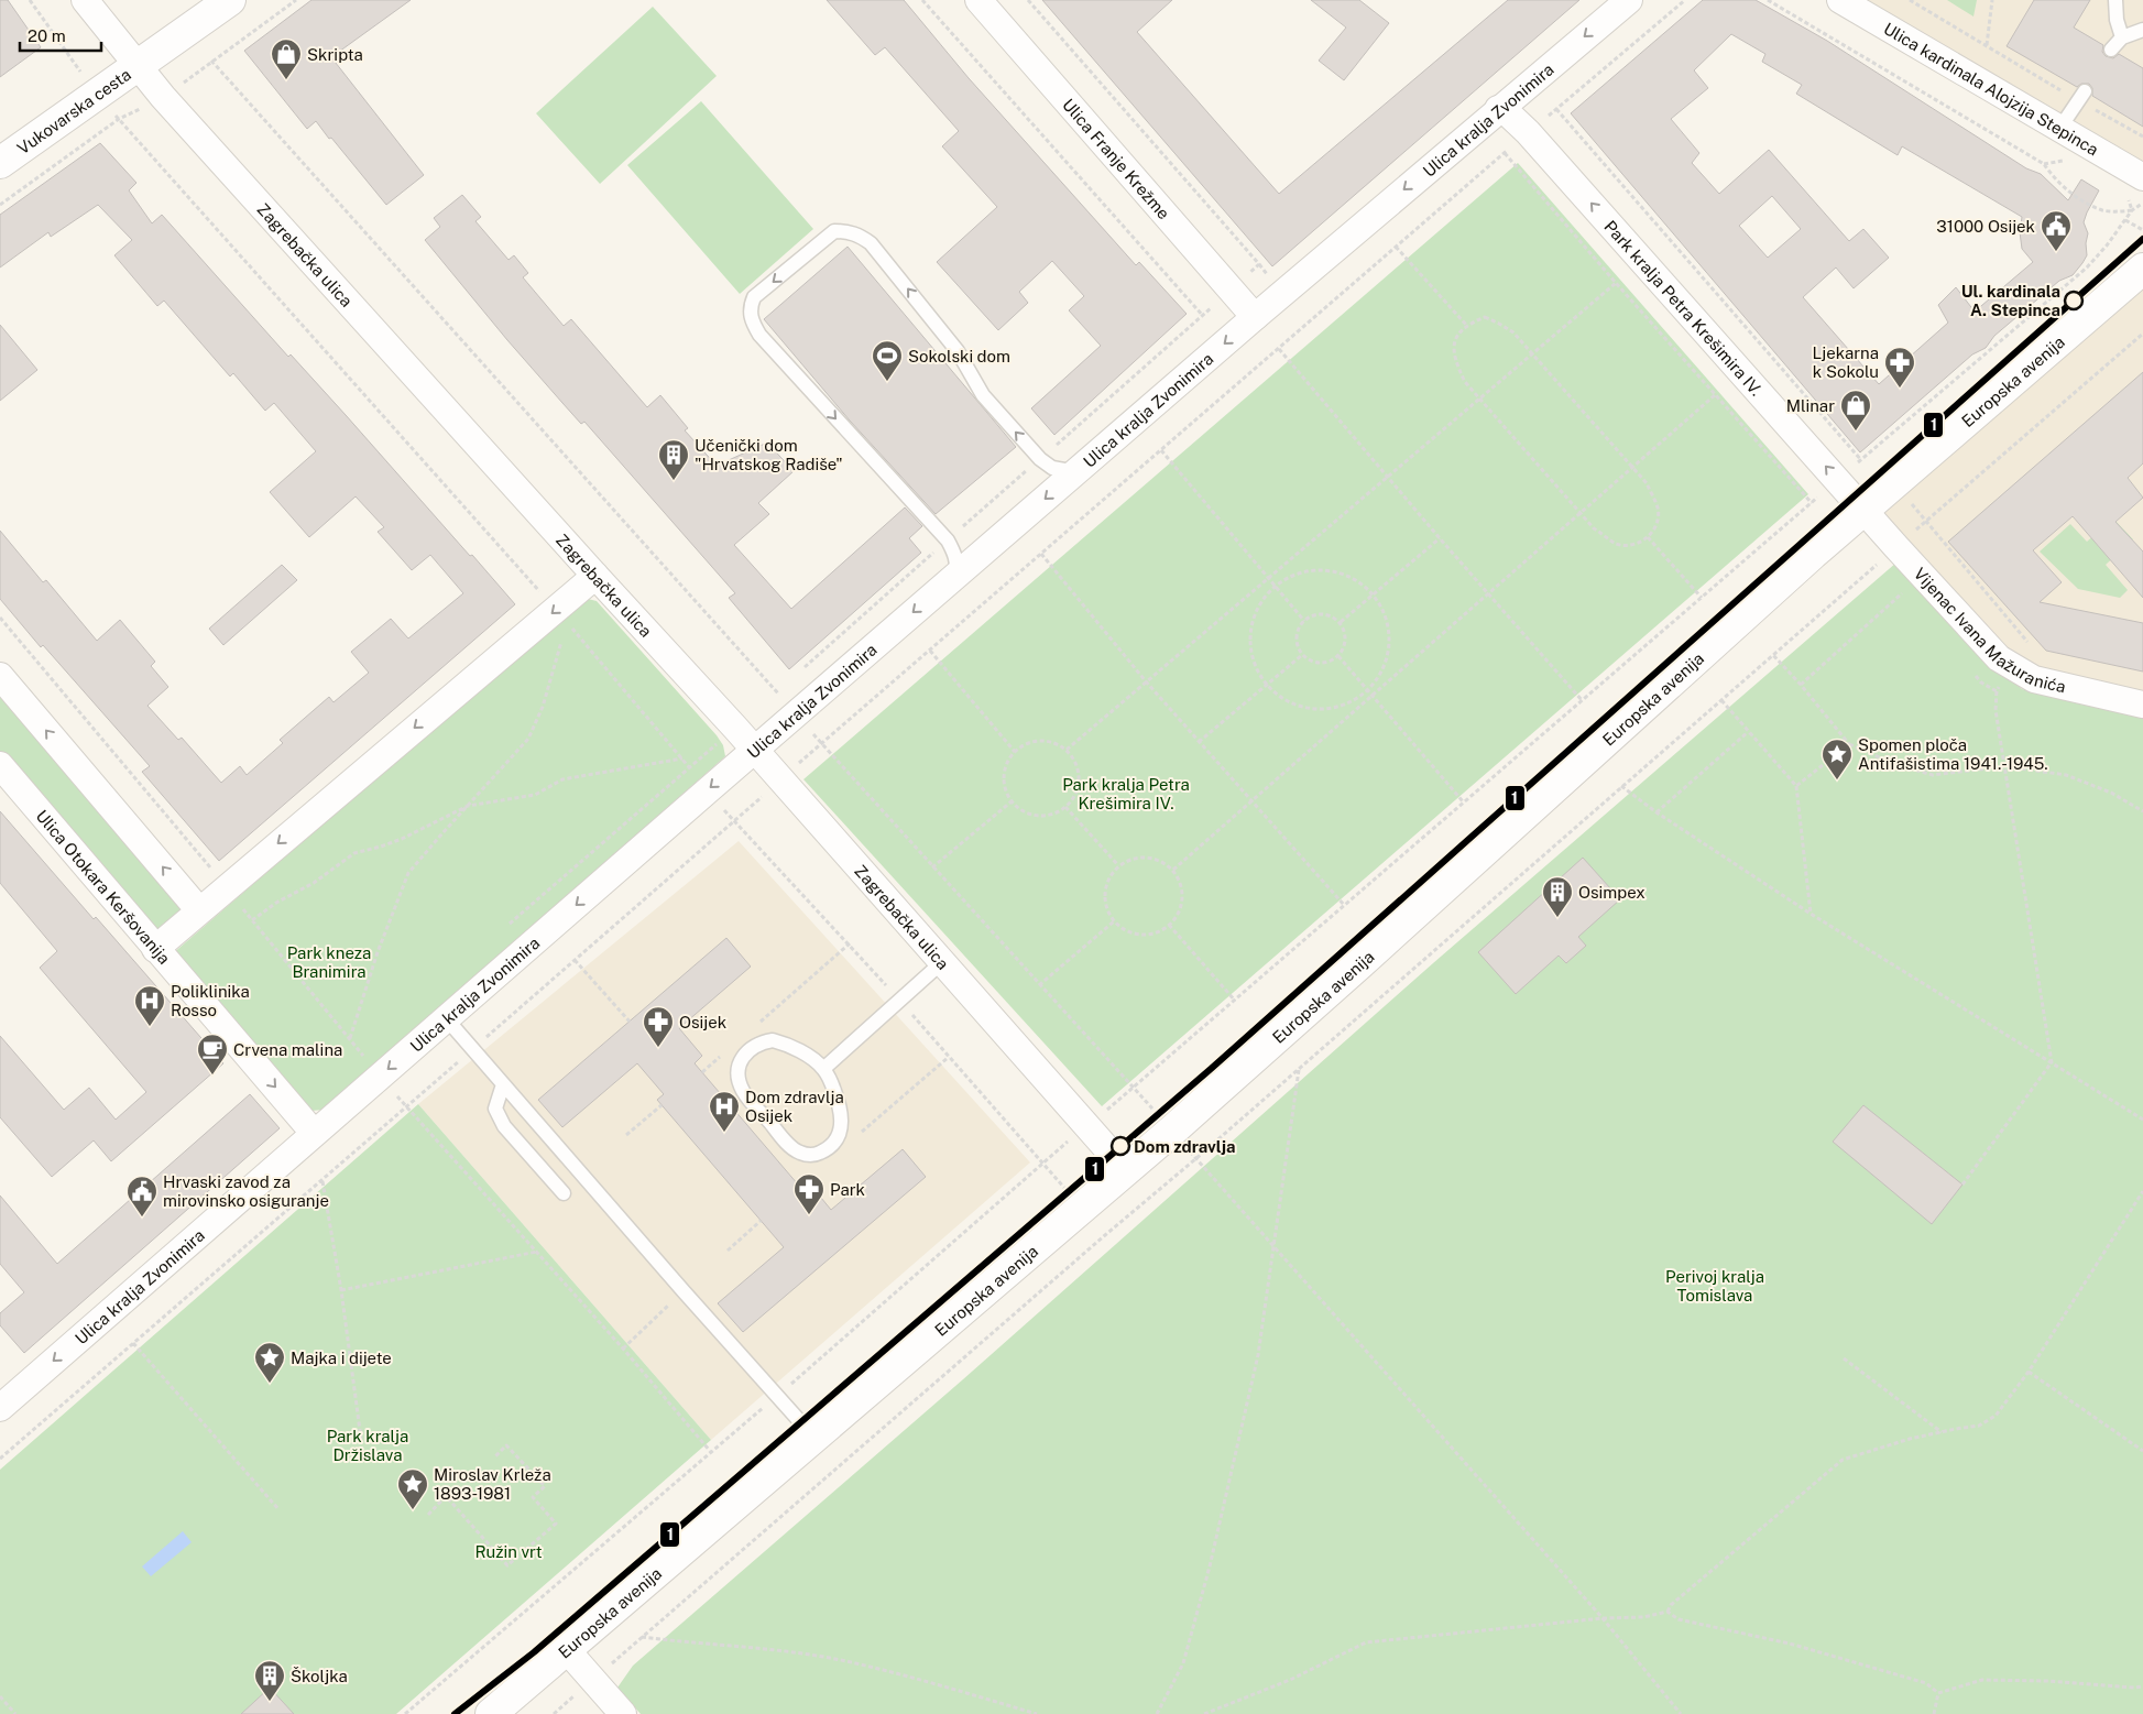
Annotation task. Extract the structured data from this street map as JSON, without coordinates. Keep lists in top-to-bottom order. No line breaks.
{"streets":{"street":["Ulica kardinala Alojzija Stepinca","Vukovarska cesta","Ulica kralja Zvonimira","Ulica Franje Krežme","Zagrebačka ulica","Park kralja Petra Krešimira IV.","Europska avenija","Vijenac Ivana Mažuranića","Ulica Otokara Keršovanija"]},"crossings":[["Vukovarska cesta","Zagrebačka ulica"],["Ulica kralja Zvonimira","Ulica Franje Krežme"],["Ulica kralja Zvonimira","Zagrebačka ulica"],["Ulica kralja Zvonimira","Park kralja Petra Krešimira IV."],["Ulica kralja Zvonimira","Ulica Otokara Keršovanija"],["Zagrebačka ulica","Europska avenija"],["Park kralja Petra Krešimira IV.","Europska avenija"],["Park kralja Petra Krešimira IV.","Vijenac Ivana Mažuranića"],["Europska avenija","Vijenac Ivana Mažuranića"]],"one_way":["Ulica kralja Zvonimira","Park kralja Petra Krešimira IV.","Ulica Otokara Keršovanija"],"parks":["Park kralja Petra Krešimira IV.","Park kneza Branimira","Perivoj kralja Tomislava","Park kralja Držislava","Ružin vrt"],"places":{"shop":["Skripta","Mlinar"],"public building":["31000 Osijek","Hrvaski zavod za mirovinsko osiguranje"],"other":["Ul. kardinala A. Stepinca","Dom zdravlja"],"sports":["Sokolski dom"],"pharmacy":["Ljekarna k Sokolu","Osijek","Park"],"building":["Učenički dom \"Hrvatskog Radiše\"","Osimpex","Školjka"],"place":["Spomen ploča Antifašistima 1941.-1945.","Majka i dijete","Miroslav Krleža 1893-1981"],"hospital":["Poliklinika Rosso","Dom zdravlja Osijek"],"cafe":["Crvena malina"]},"lines":["transit line 1"],"scale_bar":"20 m"}
